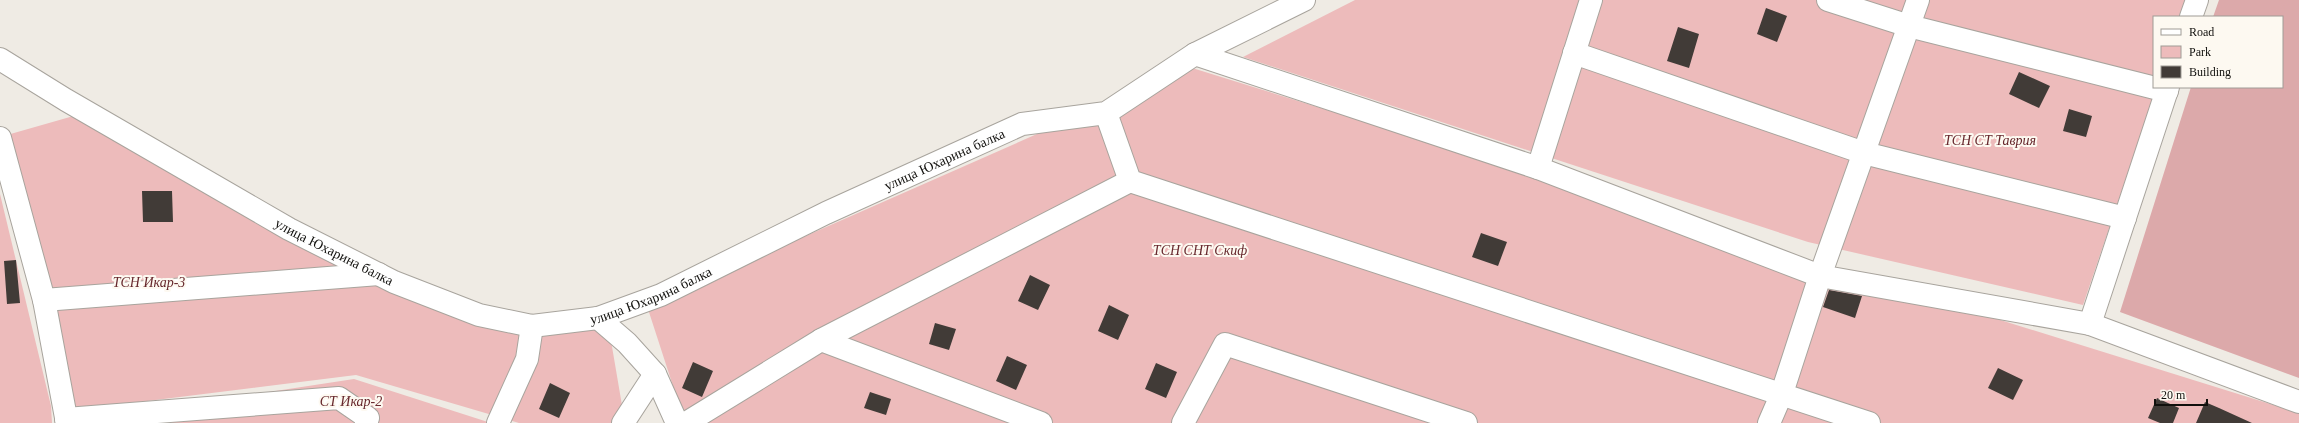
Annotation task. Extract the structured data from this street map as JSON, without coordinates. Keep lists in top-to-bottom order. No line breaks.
{"streets":{"street":["улица Юхарина балка"]},"parks":["ТСН СТ Таврия","ТСН СНТ Скиф","ТСН Икар-3","СТ Икар-2"],"legend":["Road","Park","Building"],"scale_bar":"20 m"}
